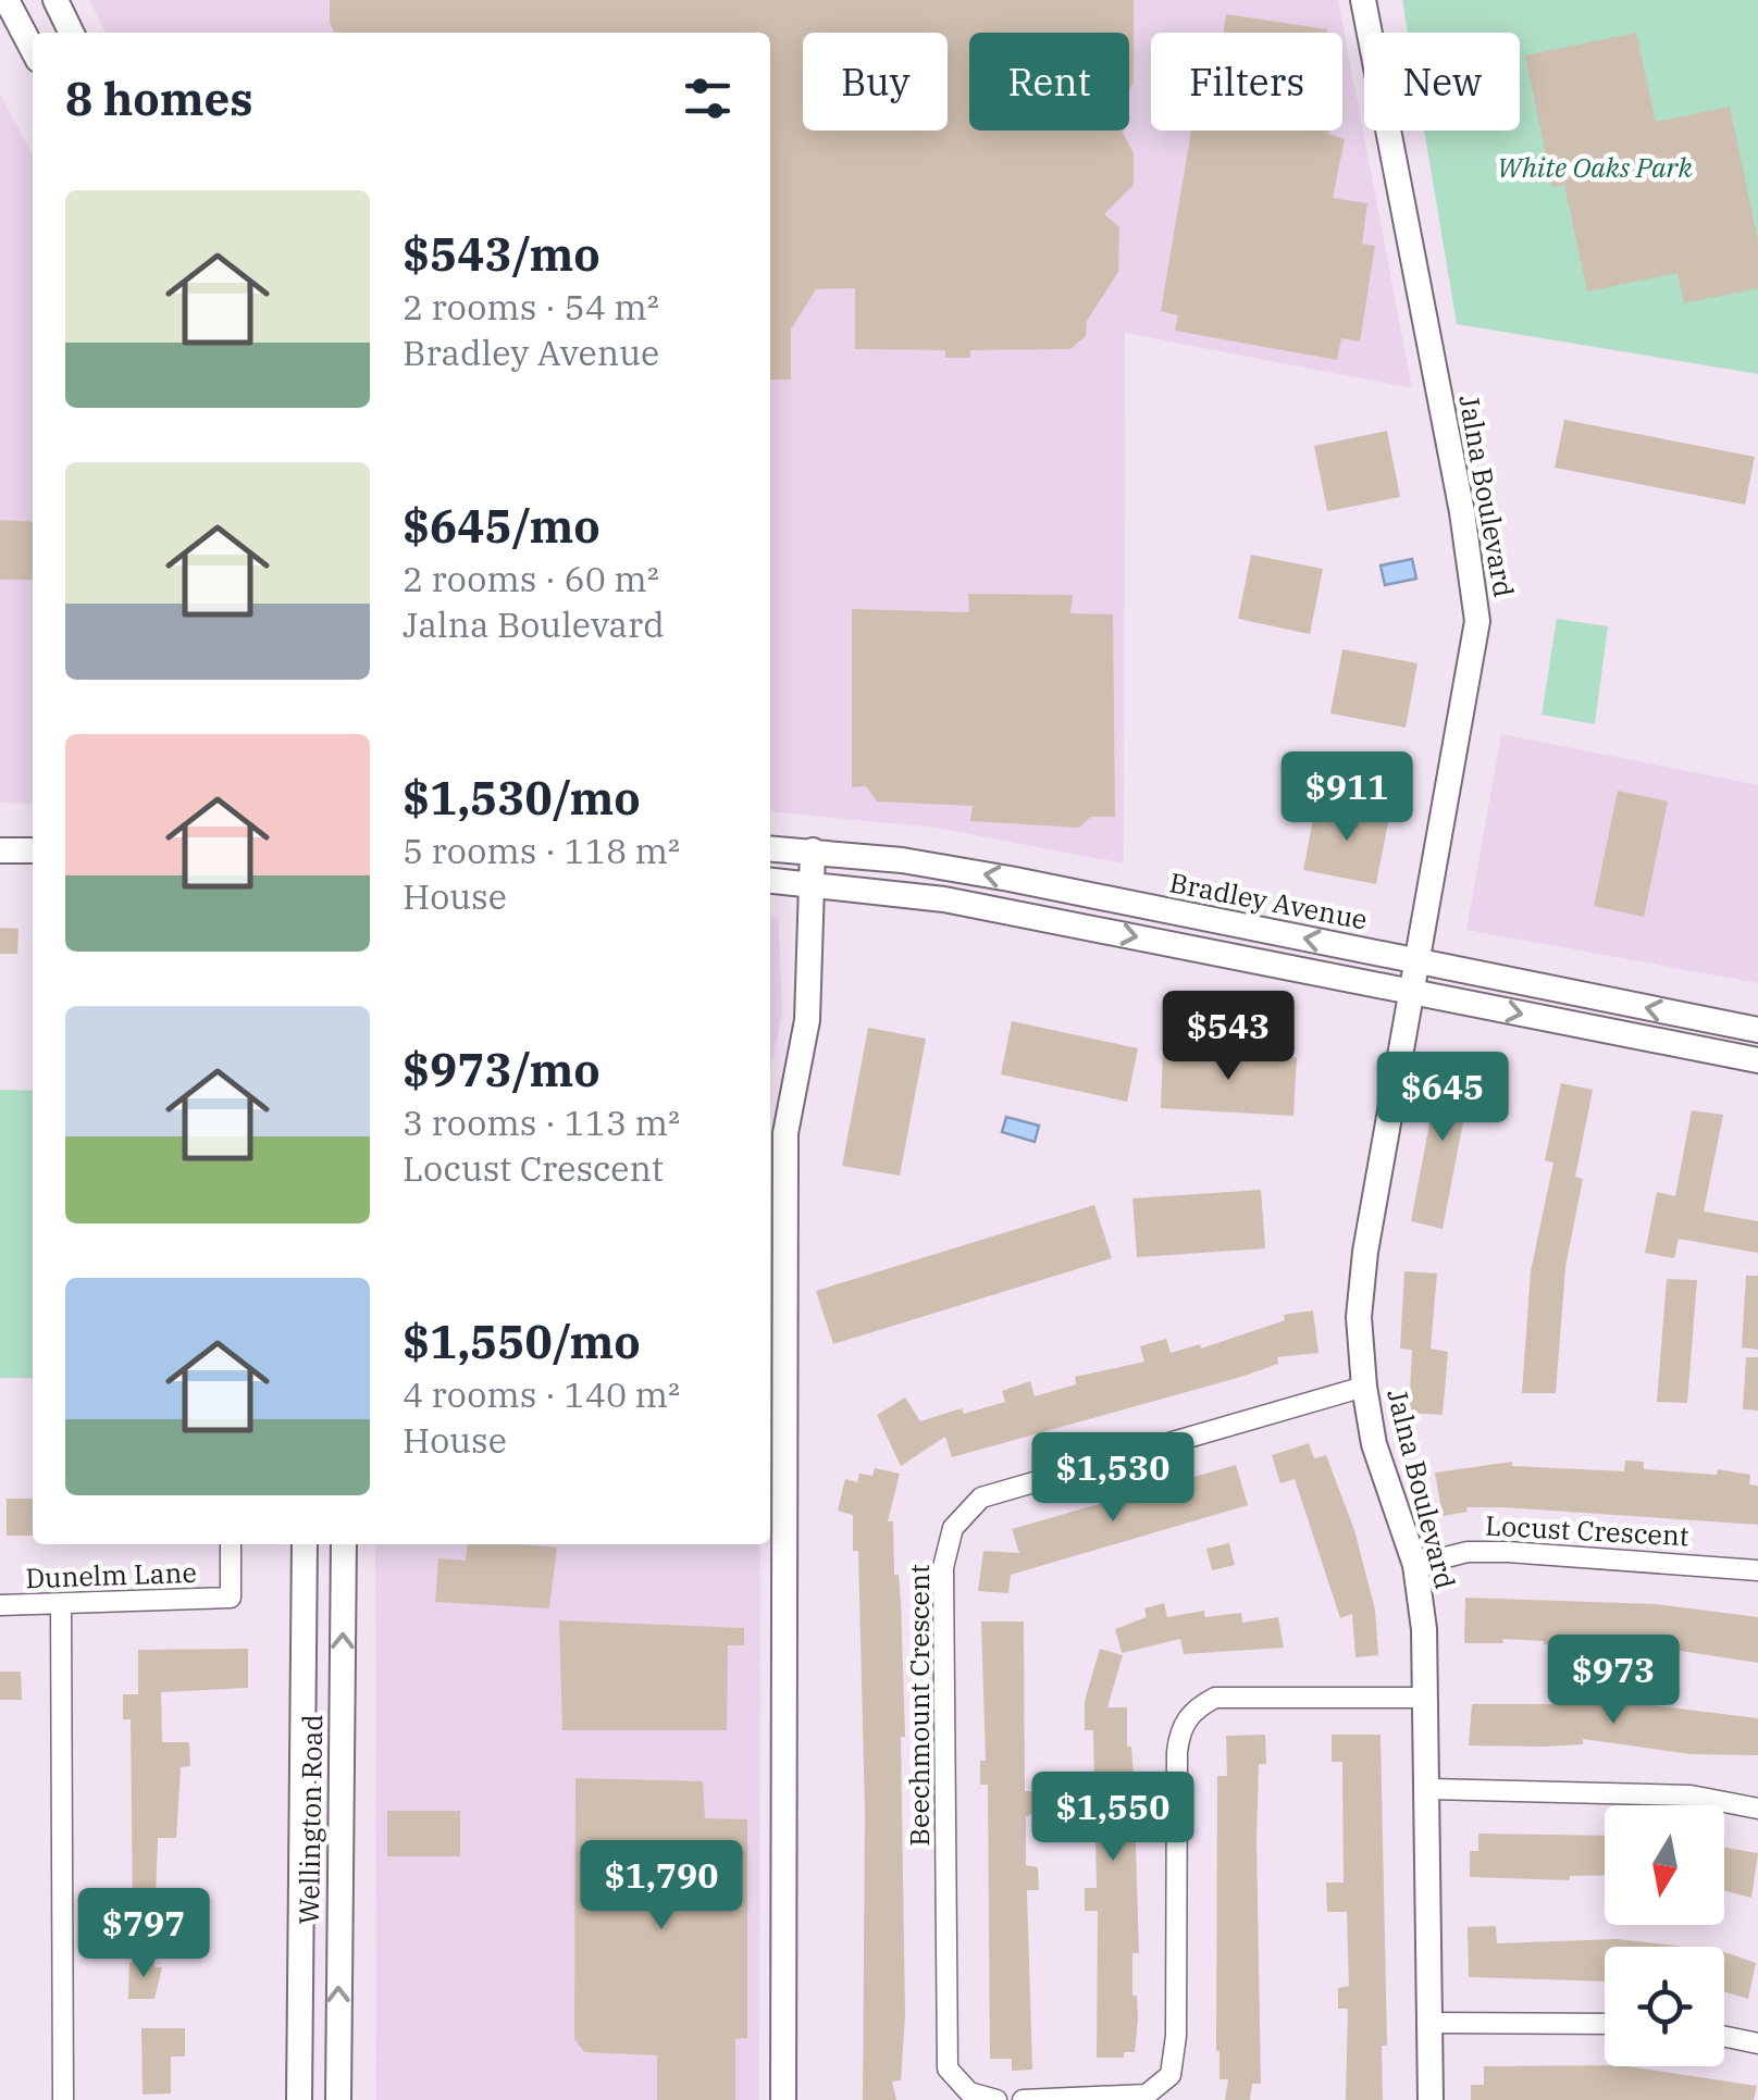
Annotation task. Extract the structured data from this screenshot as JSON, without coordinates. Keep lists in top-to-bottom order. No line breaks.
{"streets":{"street":["Jalna Boulevard","Bradley Avenue","Locust Crescent","Dunelm Lane","Beechmount Crescent","Wellington Road"]},"crossings":[["Jalna Boulevard","Bradley Avenue"],["Jalna Boulevard","Locust Crescent"],["Jalna Boulevard","Beechmount Crescent"]],"parks":["White Oaks Park"],"north":"bottom","page":{"chip":["Buy","Rent","Filters","New"],"heading":"8 homes","list":[{"name":"$543/mo","note":"2 rooms · 54 m² · Bradley Avenue"},{"name":"$645/mo","note":"2 rooms · 60 m² · Jalna Boulevard"},{"name":"$1,530/mo","note":"5 rooms · 118 m² · House"},{"name":"$973/mo","note":"3 rooms · 113 m² · Locust Crescent"},{"name":"$1,550/mo","note":"4 rooms · 140 m² · House"}],"price":["$911","$543","$645","$1,530","$973","$1,550","$1,790","$797"]}}
